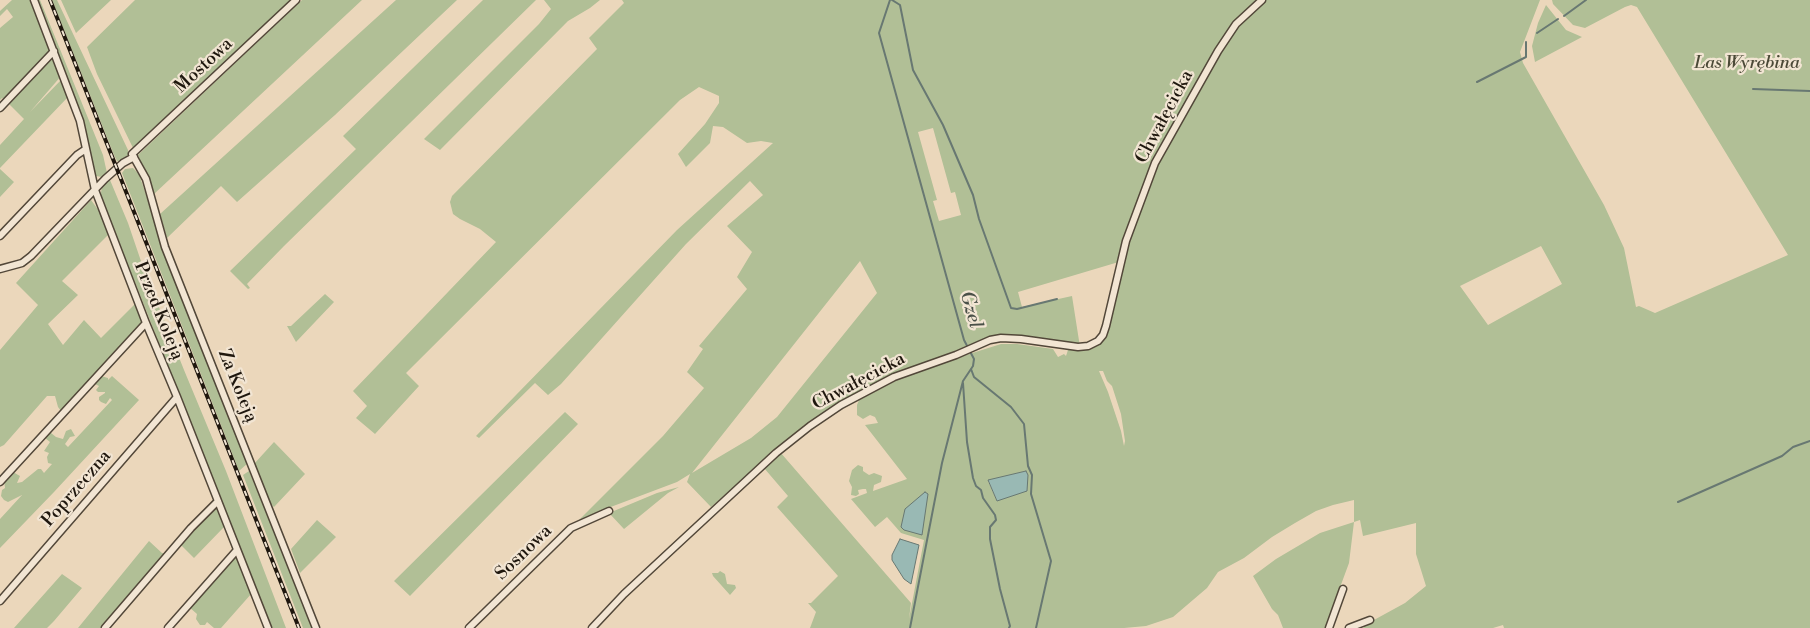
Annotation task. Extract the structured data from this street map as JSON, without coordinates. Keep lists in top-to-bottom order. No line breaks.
{"streets":{"street":["Mostowa","Chwałęcicka","Przed Koleją","Za Koleją","Poprzeczna","Sosnowa"]},"crossings":[["Mostowa","Przed Koleją"],["Mostowa","Za Koleją"],["Przed Koleją","Poprzeczna"]],"water":["Gzel"],"parks":["Las Wyrębina"]}
